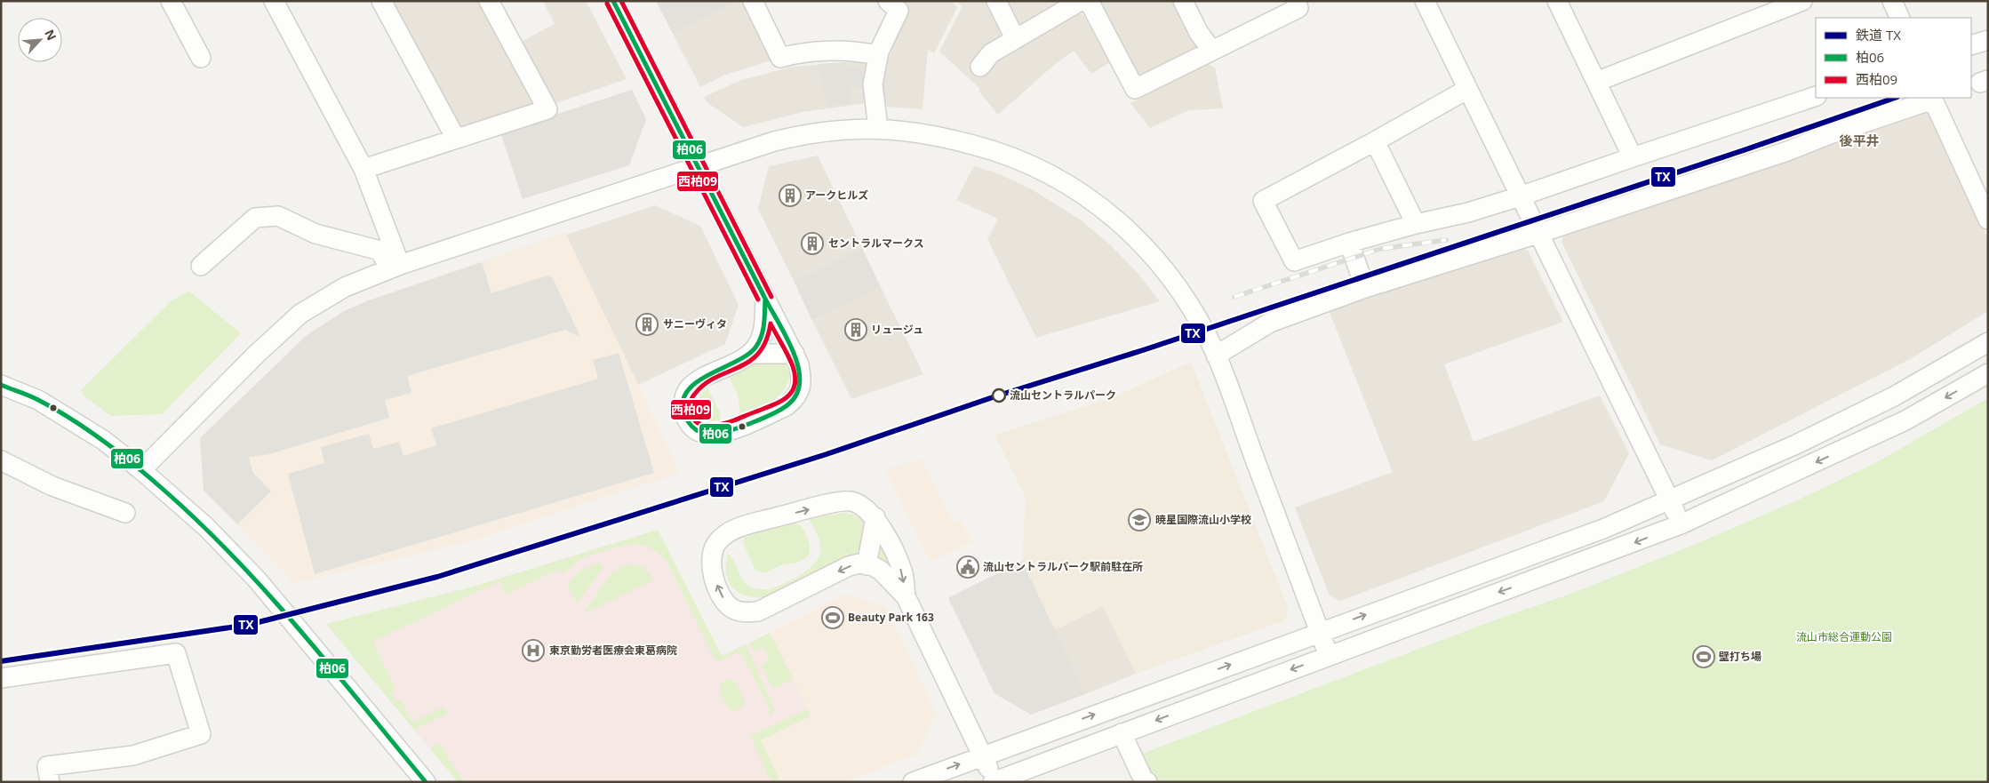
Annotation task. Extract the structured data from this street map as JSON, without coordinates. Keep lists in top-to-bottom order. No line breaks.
{"districts":["後平井"],"parks":["流山市総合運動公園"],"places":{"building":["アークヒルズ","セントラルマークス","サニーヴィタ","リュージュ"],"other":["流山セントラルパーク"],"school or university":["暁星国際流山小学校"],"public building":["流山セントラルパーク駅前駐在所"],"sports":["Beauty Park 163","壁打ち場"],"hospital":["東京勤労者医療会東葛病院"]},"lines":["transit line 柏06","transit line 西柏09","rail line TX"],"legend":["鉄道 TX","柏06","西柏09"],"north":"top right"}
